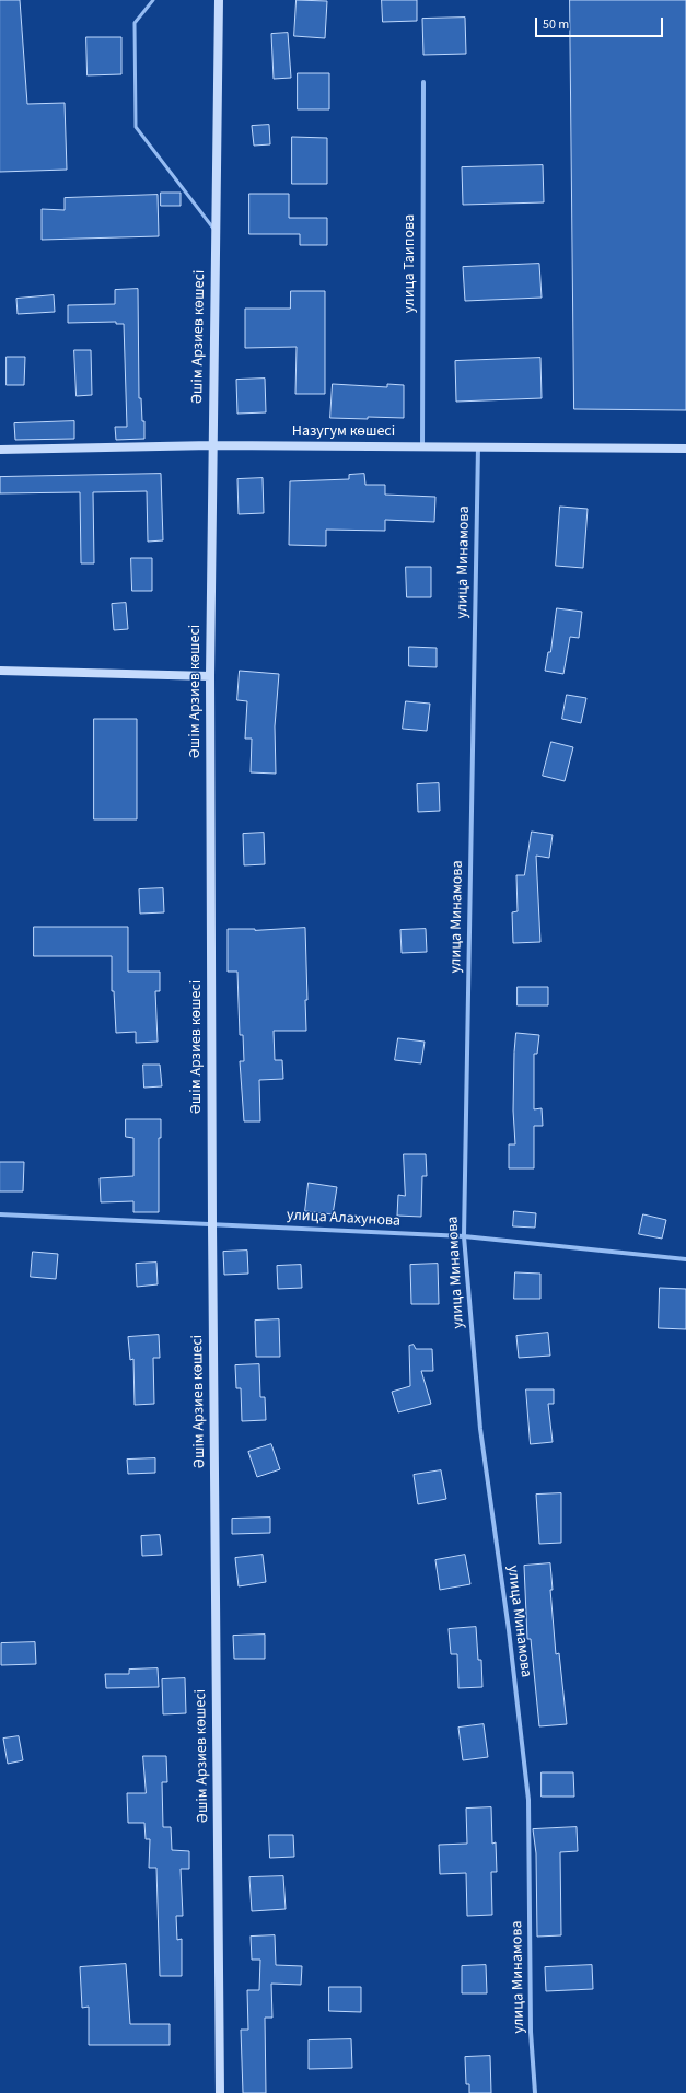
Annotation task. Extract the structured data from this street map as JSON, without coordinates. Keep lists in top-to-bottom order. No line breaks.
{"streets":{"main road":["Әшім Арзиев көшесі","Назугум көшесі"],"street":["улица Таипова","улица Минамова","улица Алахунова"]},"crossings":[["улица Таипова","Назугум көшесі"],["Әшім Арзиев көшесі","Назугум көшесі"],["Әшім Арзиев көшесі","улица Алахунова"],["Назугум көшесі","улица Минамова"],["улица Минамова","улица Алахунова"]],"scale_bar":"50 m"}
